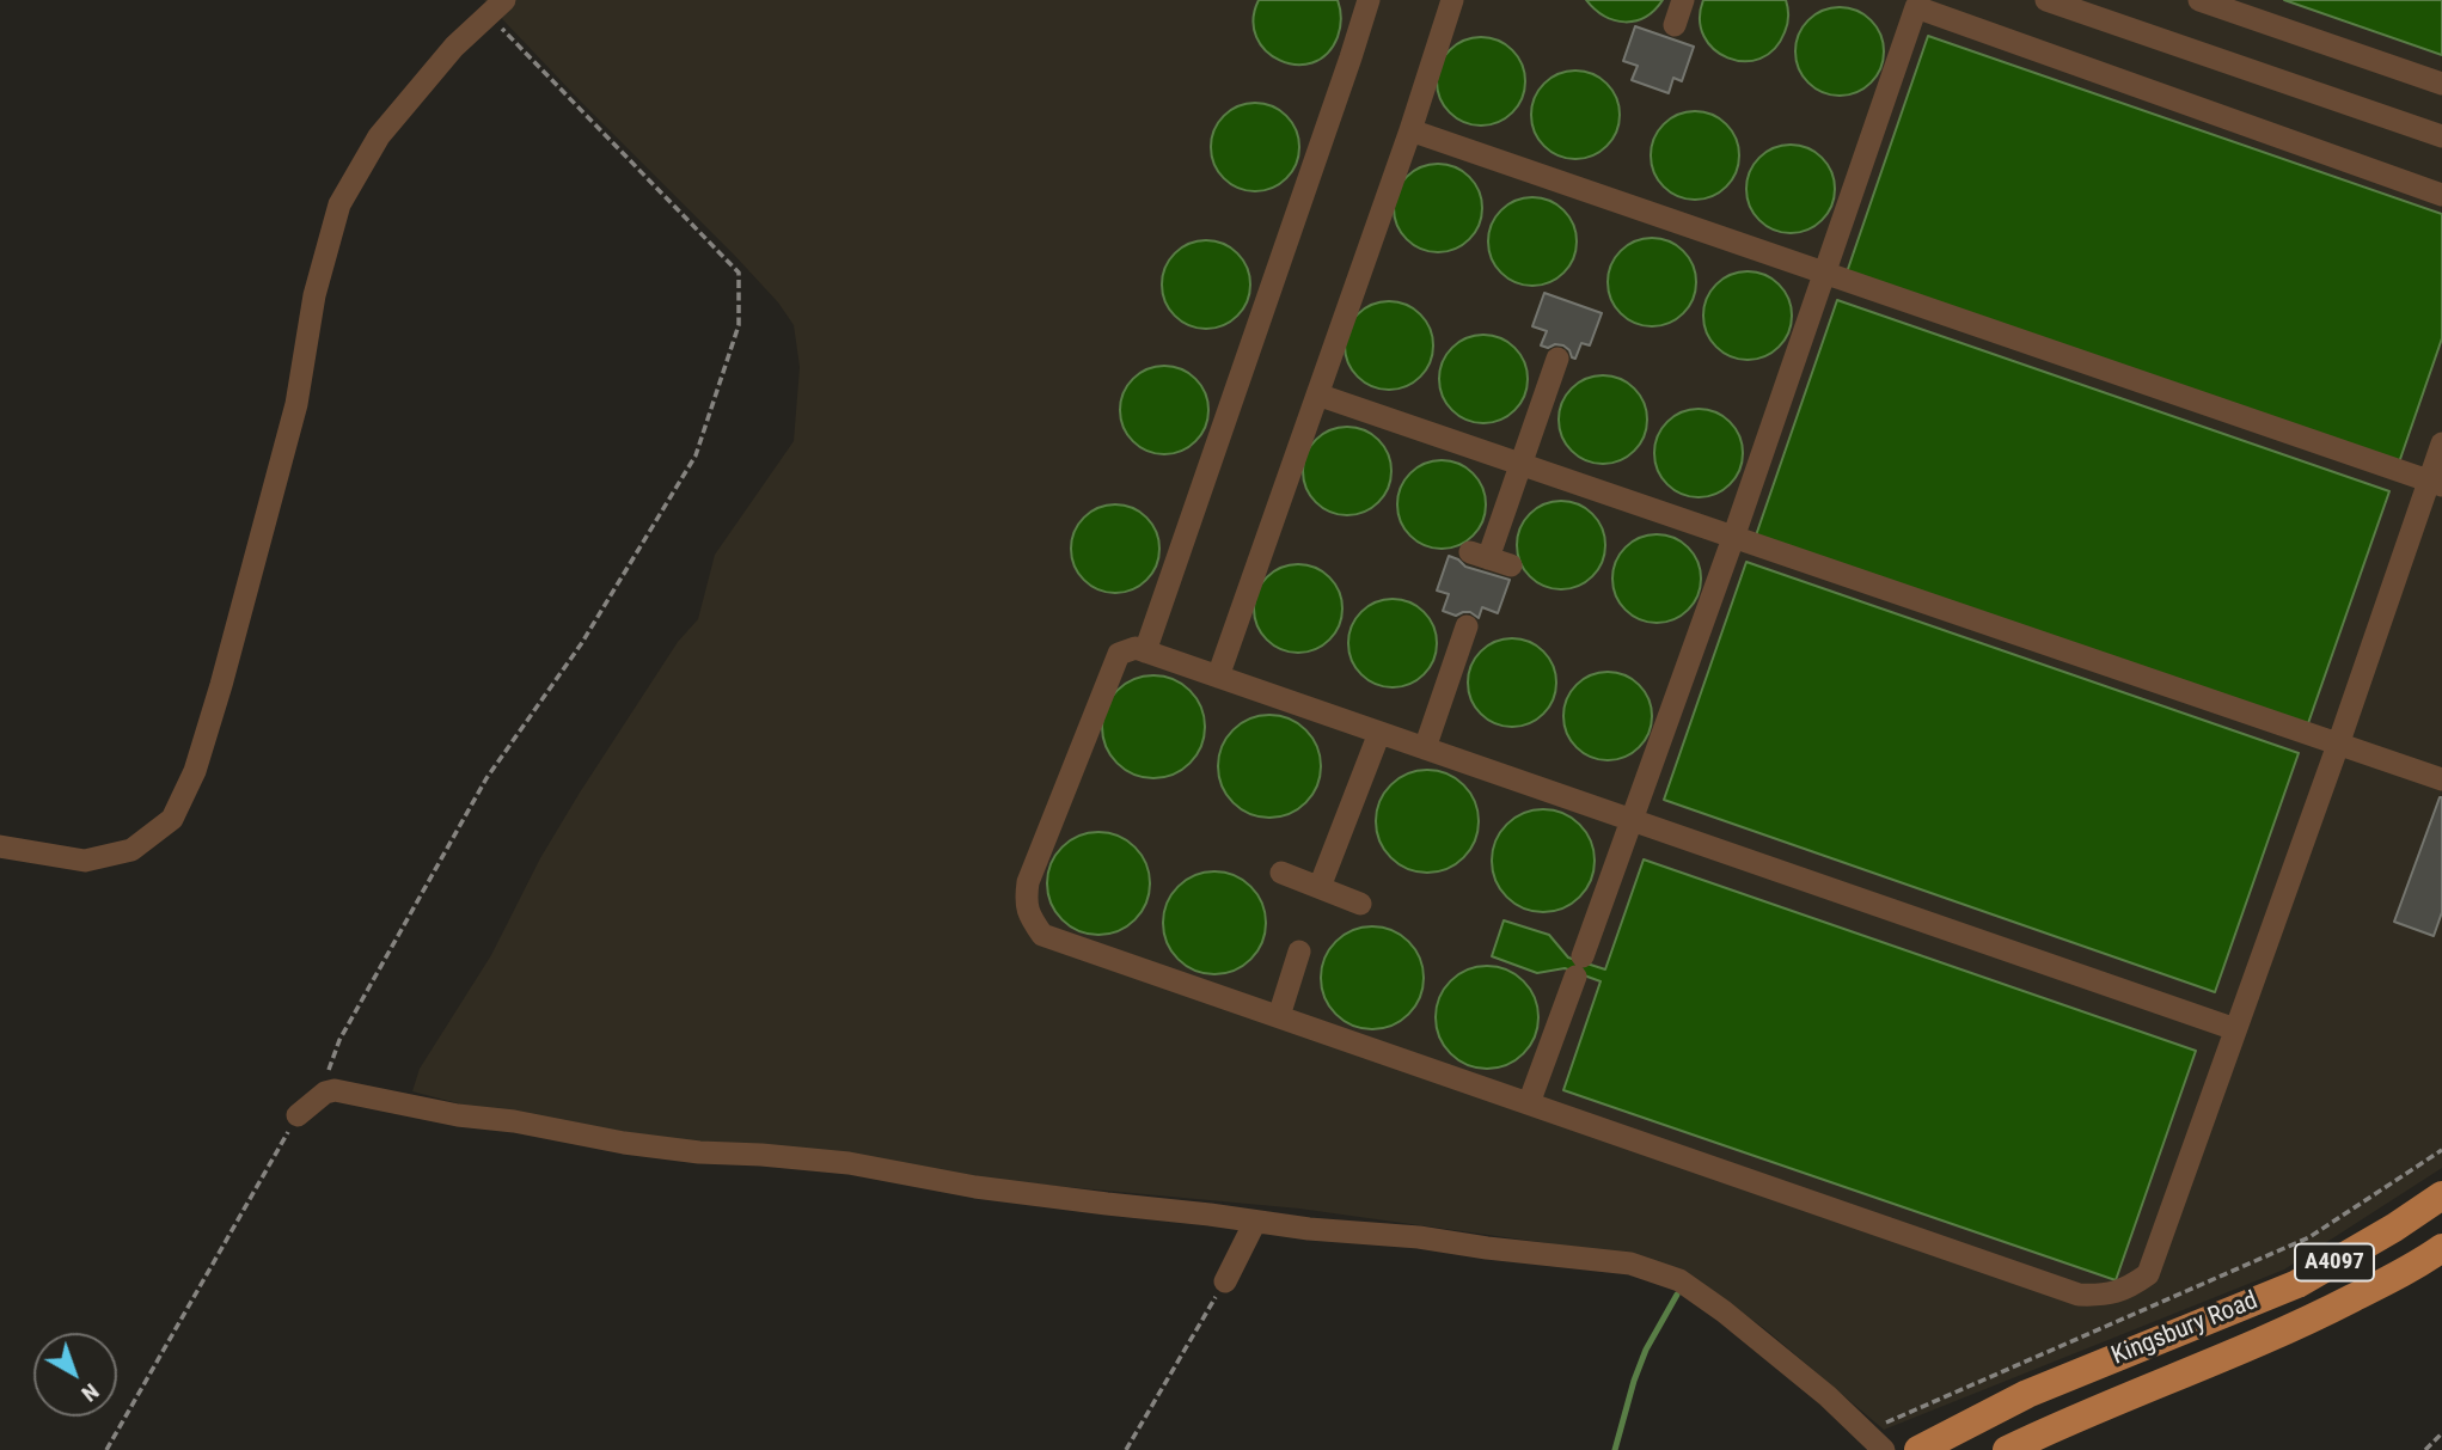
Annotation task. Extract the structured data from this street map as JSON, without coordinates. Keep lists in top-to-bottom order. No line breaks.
{"streets":{"main road":["A4097","Kingsbury Road"]},"north":"bottom right"}
